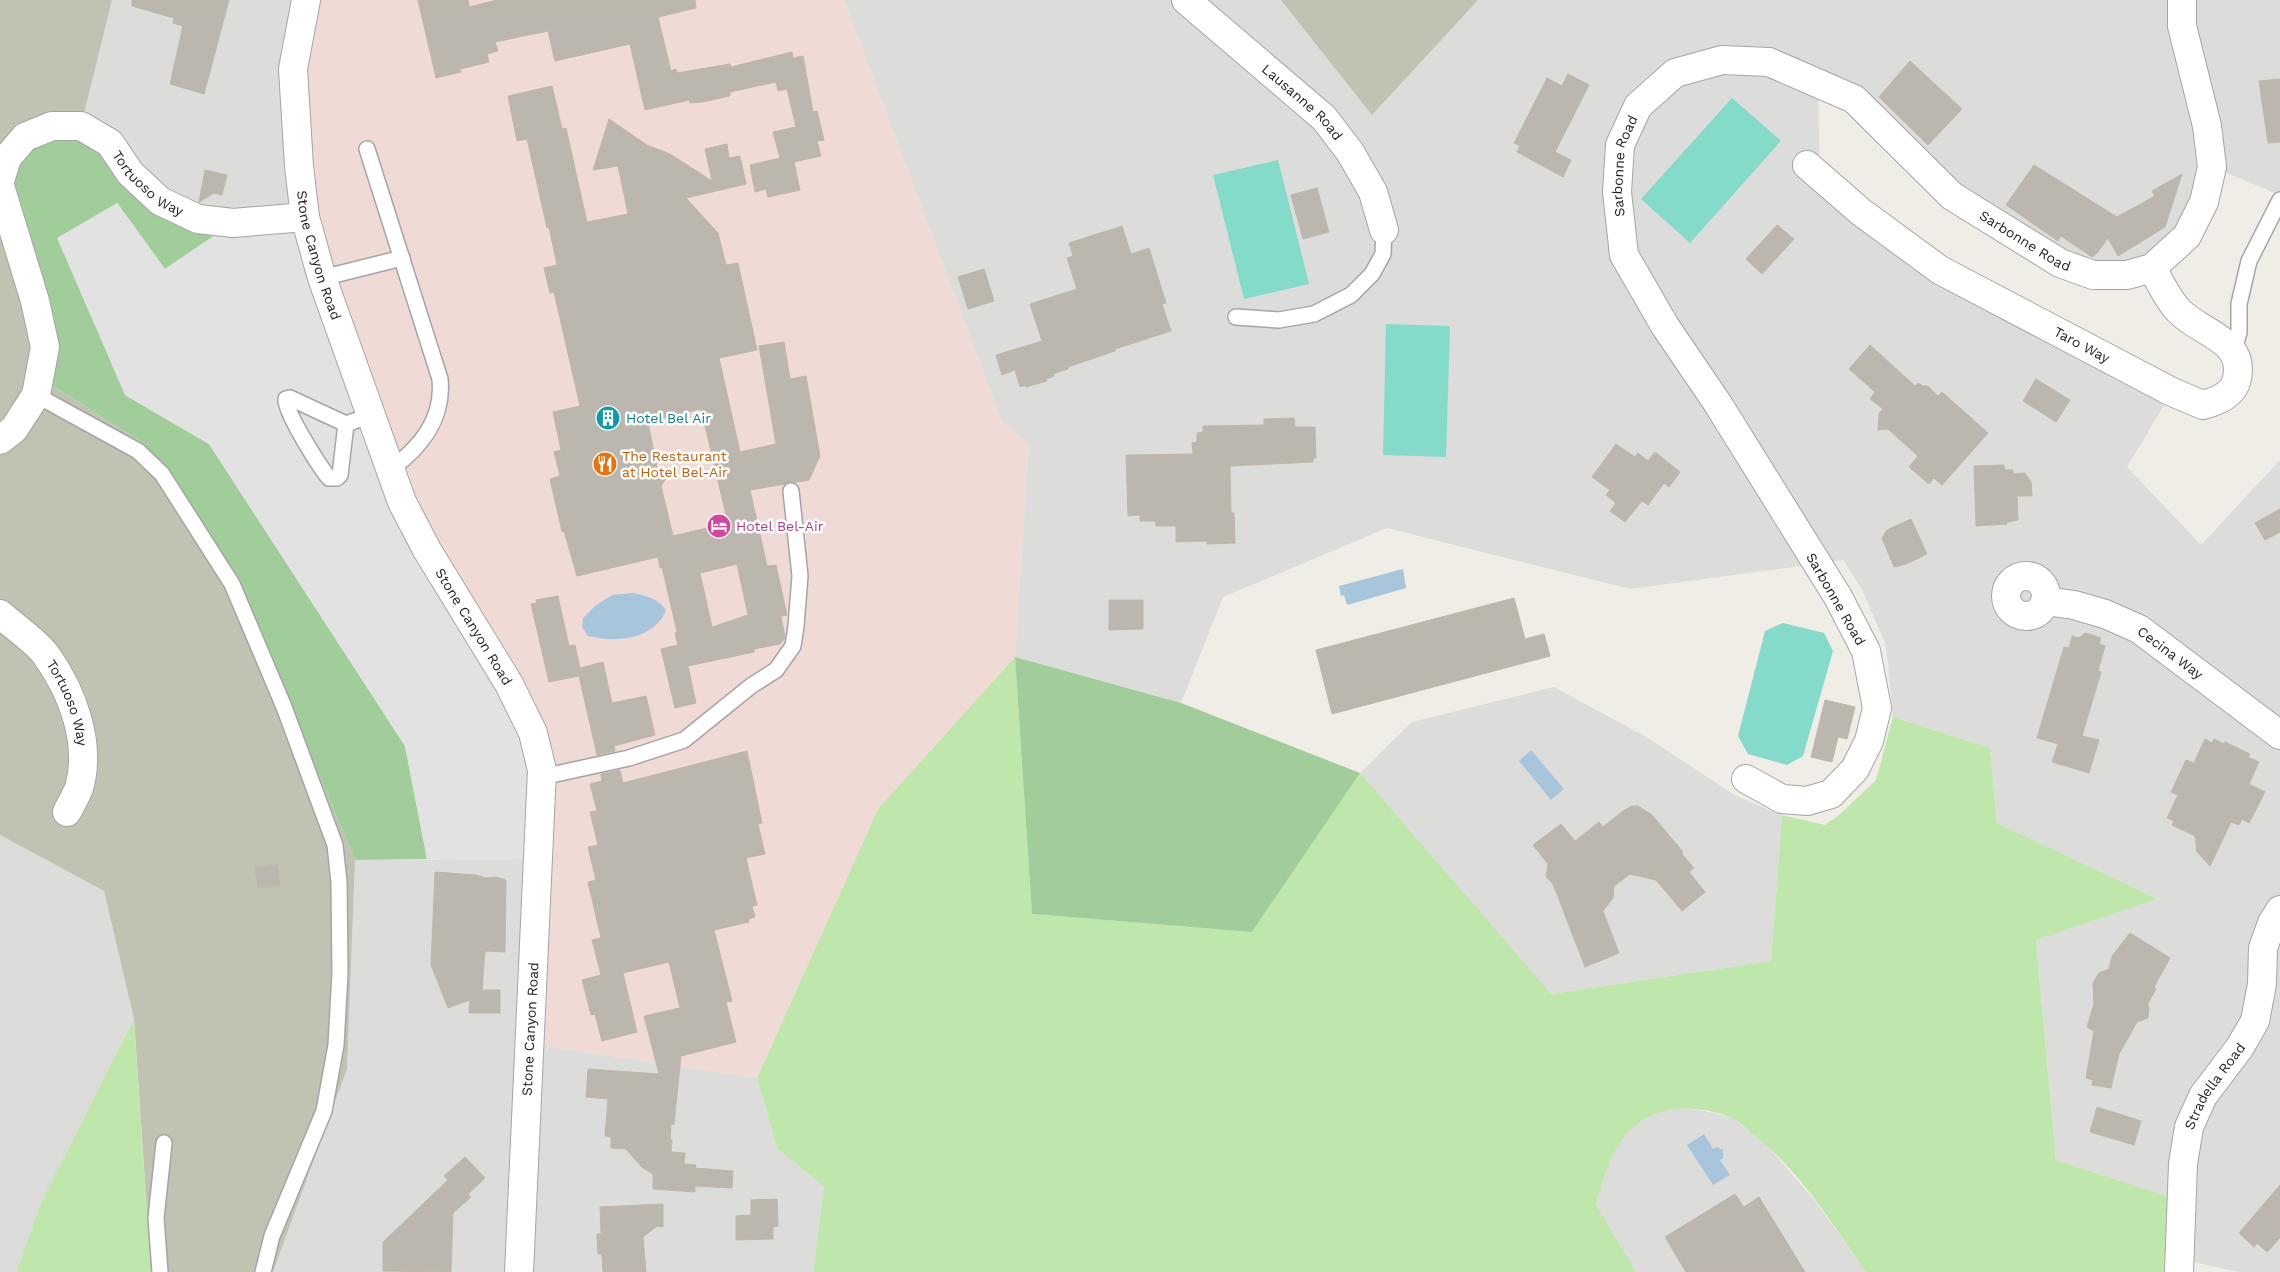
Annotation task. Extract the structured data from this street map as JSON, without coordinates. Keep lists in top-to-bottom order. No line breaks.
{"streets":{"street":["Lausanne Road","Sarbonne Road","Tortuoso Way","Stone Canyon Road","Taro Way","Cecina Way","Stradella Road"]},"crossings":[["Tortuoso Way","Stone Canyon Road"]],"places":{"building":["Hotel Bel Air"],"restaurant":["The Restaurant at Hotel Bel-Air"],"hotel":["Hotel Bel-Air"]}}
